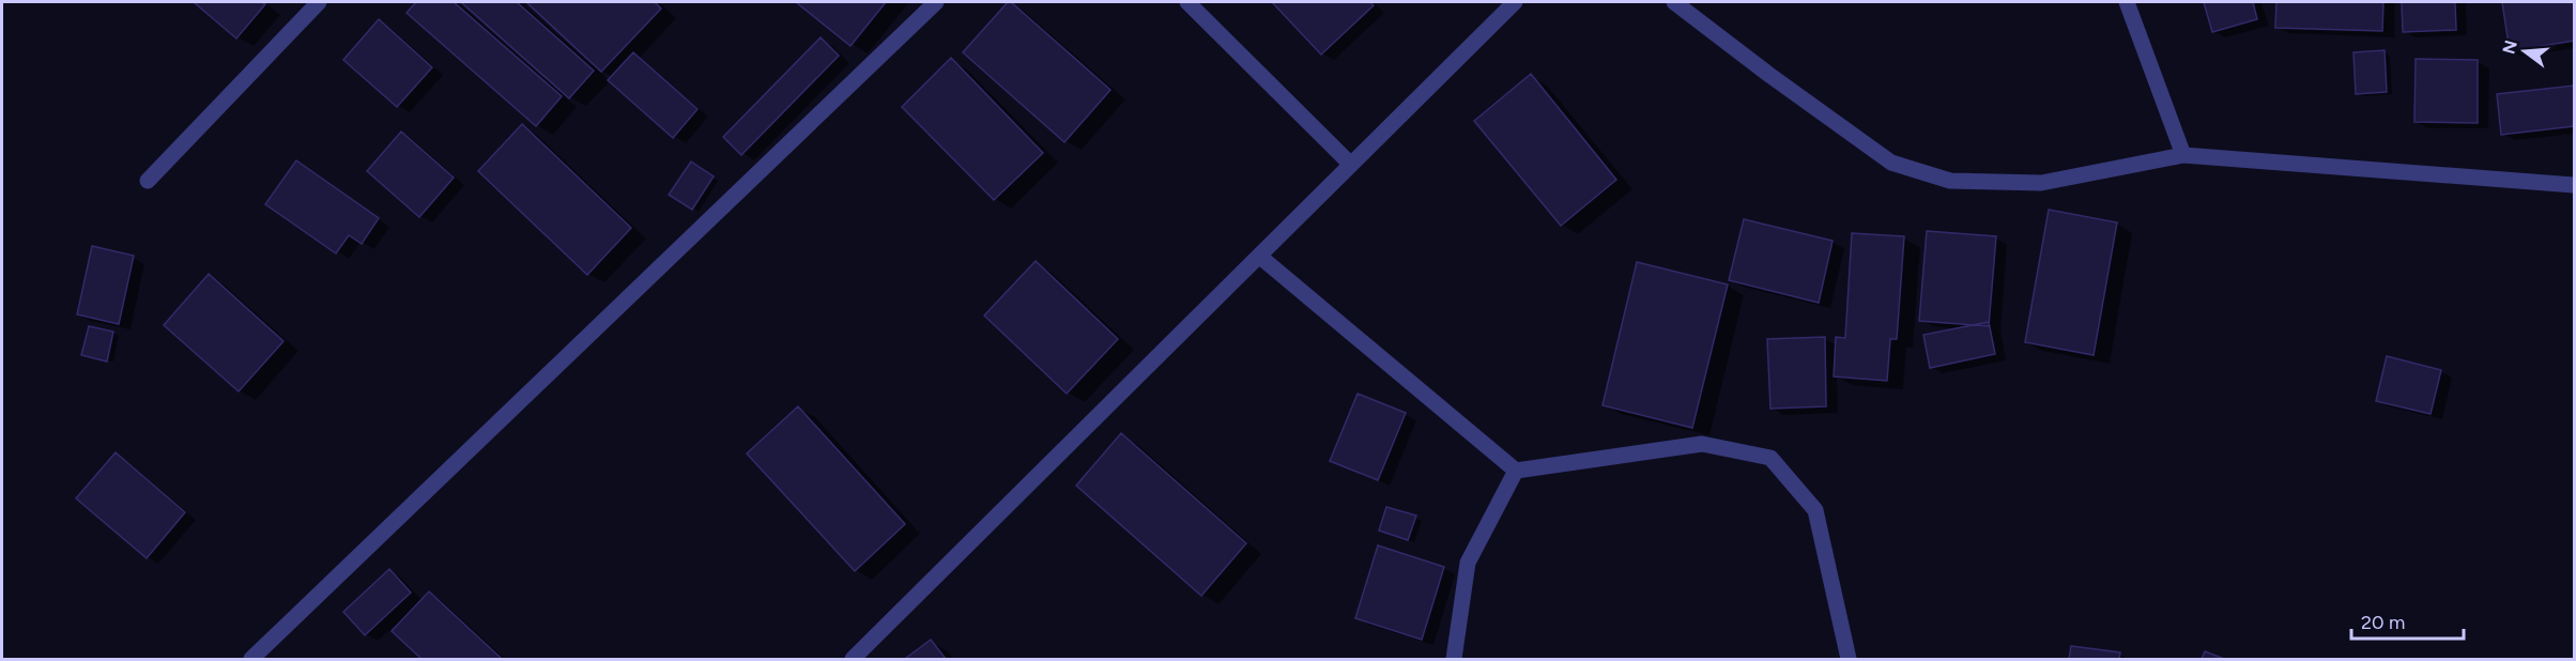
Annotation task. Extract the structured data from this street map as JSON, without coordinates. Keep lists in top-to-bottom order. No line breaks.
{"scale_bar":"20 m","north":"left"}
